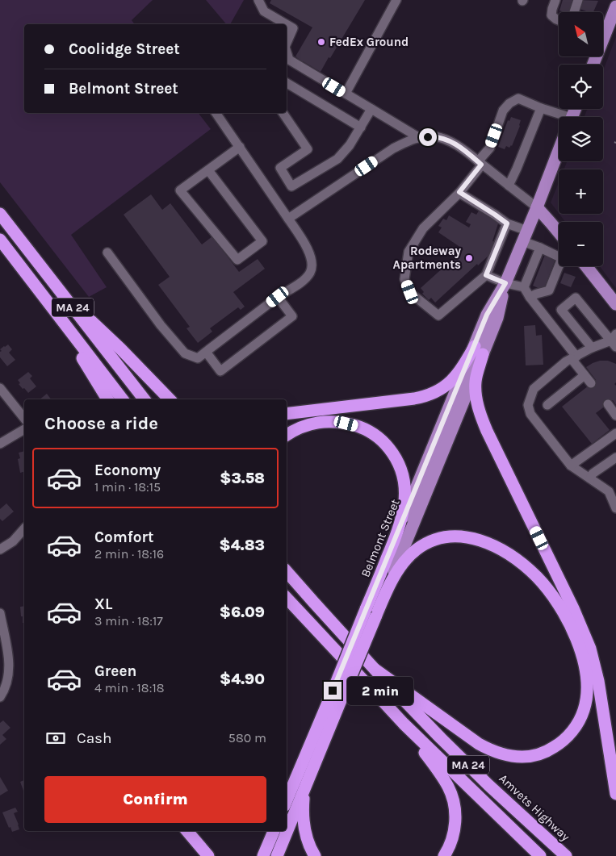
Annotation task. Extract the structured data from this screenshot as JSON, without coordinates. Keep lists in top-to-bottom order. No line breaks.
{"streets":{"highway":["MA 24","Belmont Street","Amvets Highway"]},"places":["FedEx Ground","Rodeway Apartments"],"north":"top left","page":{"map_buttons":["+","−"],"banner":["Coolidge Street","Belmont Street"],"heading":"Choose a ride","list":[{"name":"Economy","note":"1 min · 18:15","value":"$3.58"},{"name":"Comfort","note":"2 min · 18:16","value":"$4.83"},{"name":"XL","note":"3 min · 18:17","value":"$6.09"},{"name":"Green","note":"4 min · 18:18","value":"$4.90"}],"bubble":"2 min","pay":["Cash","580 m"],"buttons":"Confirm"}}
